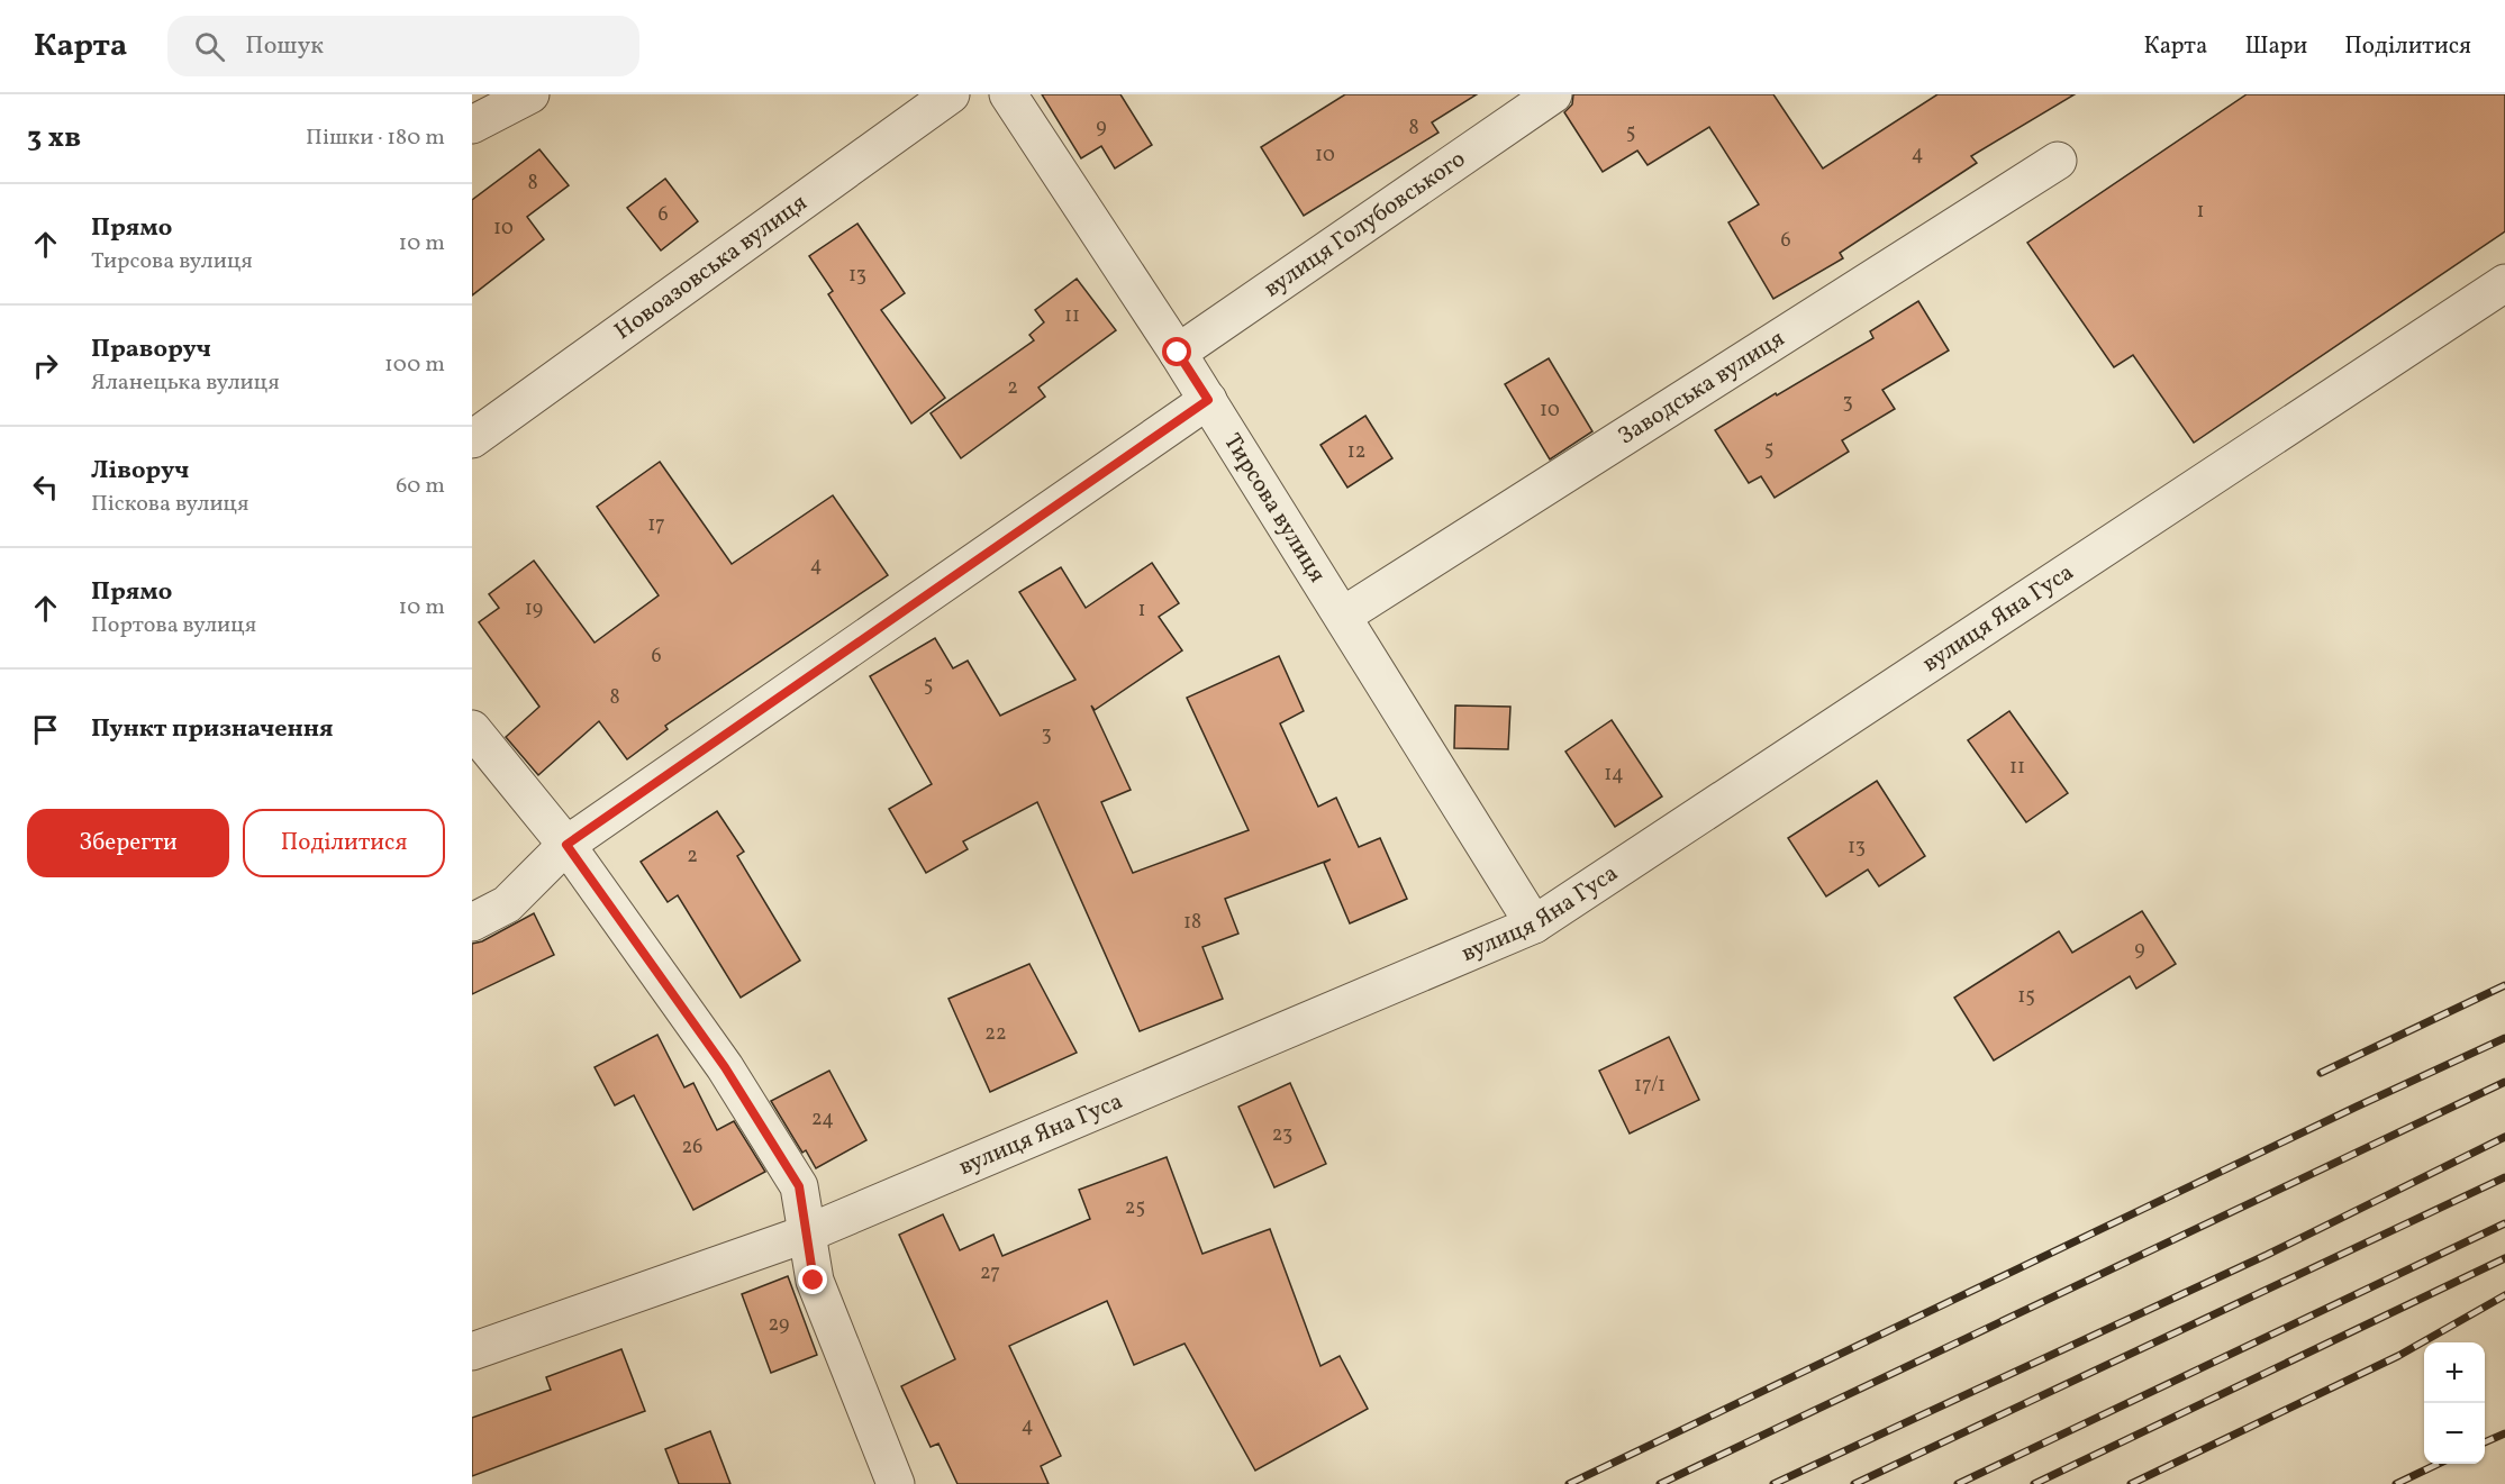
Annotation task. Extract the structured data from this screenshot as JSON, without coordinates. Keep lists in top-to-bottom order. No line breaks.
{"streets":{"street":["вулиця Голубовського","Новоазовська вулиця","Заводська вулиця","Тирсова вулиця","вулиця Яна Гуса"]},"crossings":[["вулиця Голубовського","Тирсова вулиця"],["Заводська вулиця","Тирсова вулиця"],["Тирсова вулиця","вулиця Яна Гуса"]],"house_numbers":["9","8","5","4","10","8","1","6","10","6","13","11","2","3","10","5","12","17","4","19","1","6","5","8","3","11","14","13","2","18","9","15","22","17/1","24","23","26","25","27","29","4"],"page":{"header":"Карта","search":"Пошук","nav":["Карта","Шари","Поділитися"],"heading":["3 хв","Пішки · 180 m"],"list":[["Прямо","Тирсова вулиця","10 m"],["Праворуч","Яланецька вулиця","100 m"],["Ліворуч","Піскова вулиця","60 m"],["Прямо","Портова вулиця","10 m"],"Пункт призначення"],"buttons":["Зберегти","Поділитися"],"map_buttons":["+","−"]}}
